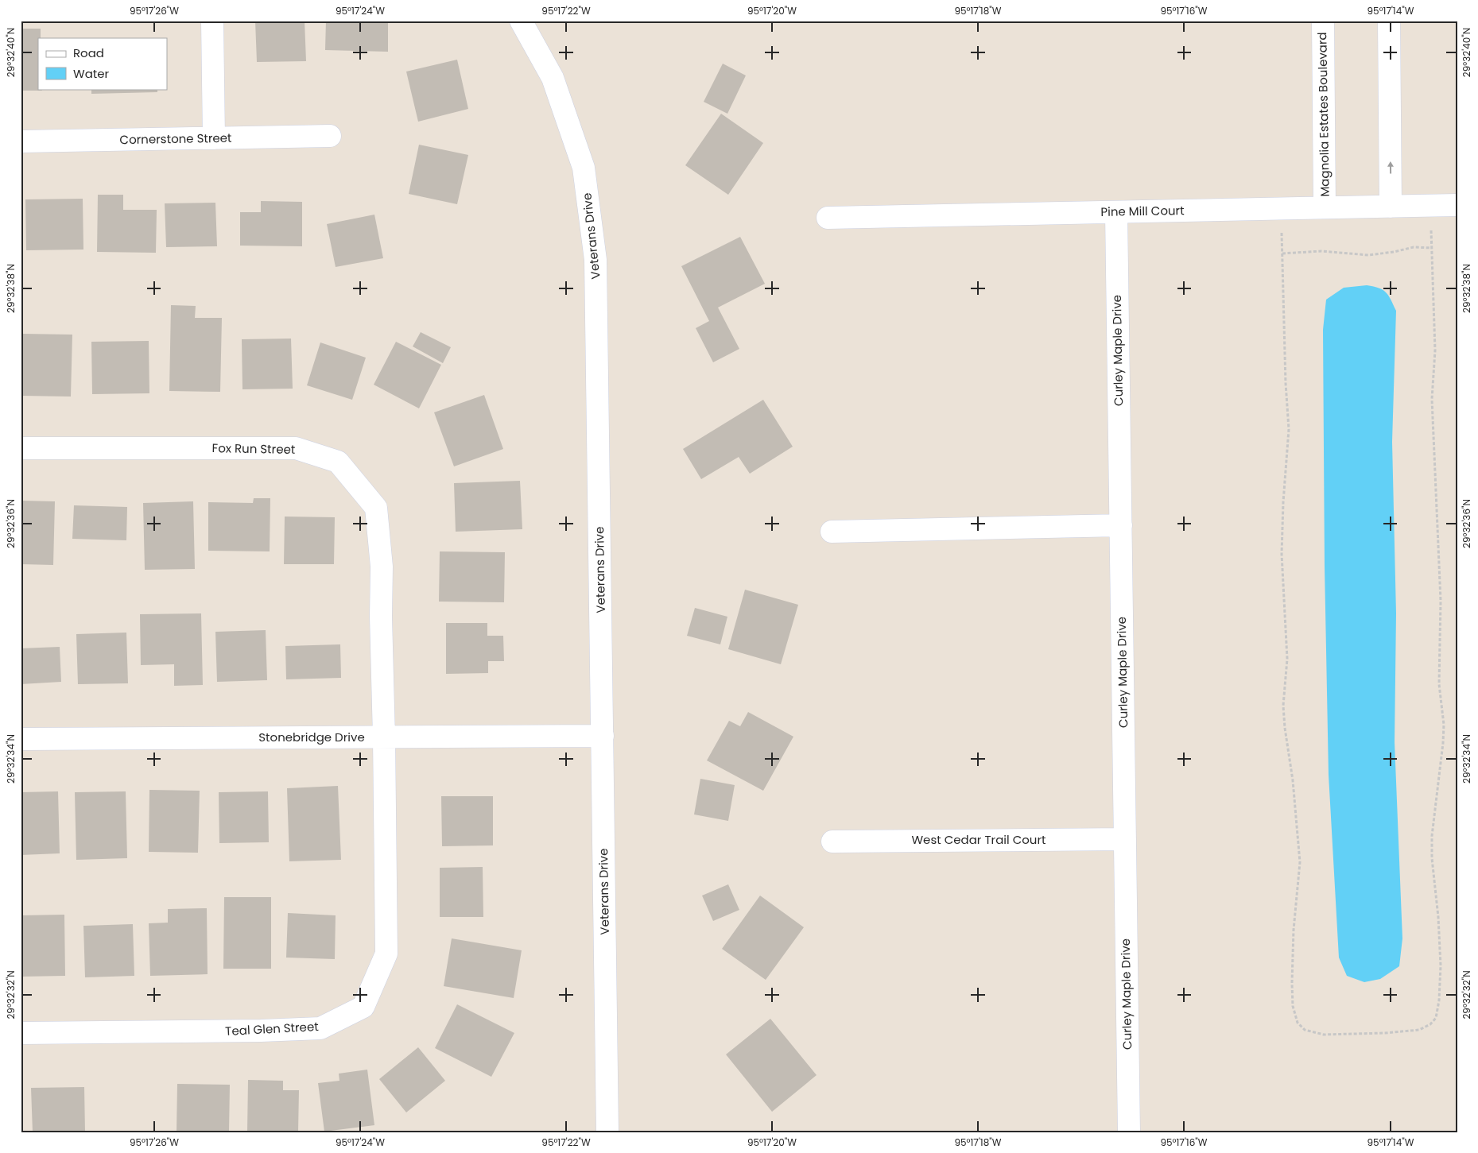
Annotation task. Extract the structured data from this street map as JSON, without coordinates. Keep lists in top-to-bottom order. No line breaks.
{"streets":{"street":["Magnolia Estates Boulevard","Cornerstone Street","Pine Mill Court","Veterans Drive","Curley Maple Drive","Fox Run Street","Stonebridge Drive","West Cedar Trail Court","Teal Glen Street"]},"crossings":[["Magnolia Estates Boulevard","Pine Mill Court"],["Pine Mill Court","Curley Maple Drive"],["Veterans Drive","Stonebridge Drive"],["Curley Maple Drive","West Cedar Trail Court"],["Fox Run Street","Stonebridge Drive"],["Fox Run Street","Teal Glen Street"],["Stonebridge Drive","Teal Glen Street"]],"legend":["Road","Water"],"coordinates":["95°17'26\"W","95°17'24\"W","95°17'22\"W","95°17'20\"W","95°17'18\"W","95°17'16\"W","95°17'14\"W","29°32'40\"N","29°32'38\"N","29°32'36\"N","29°32'34\"N","29°32'32\"N"]}
